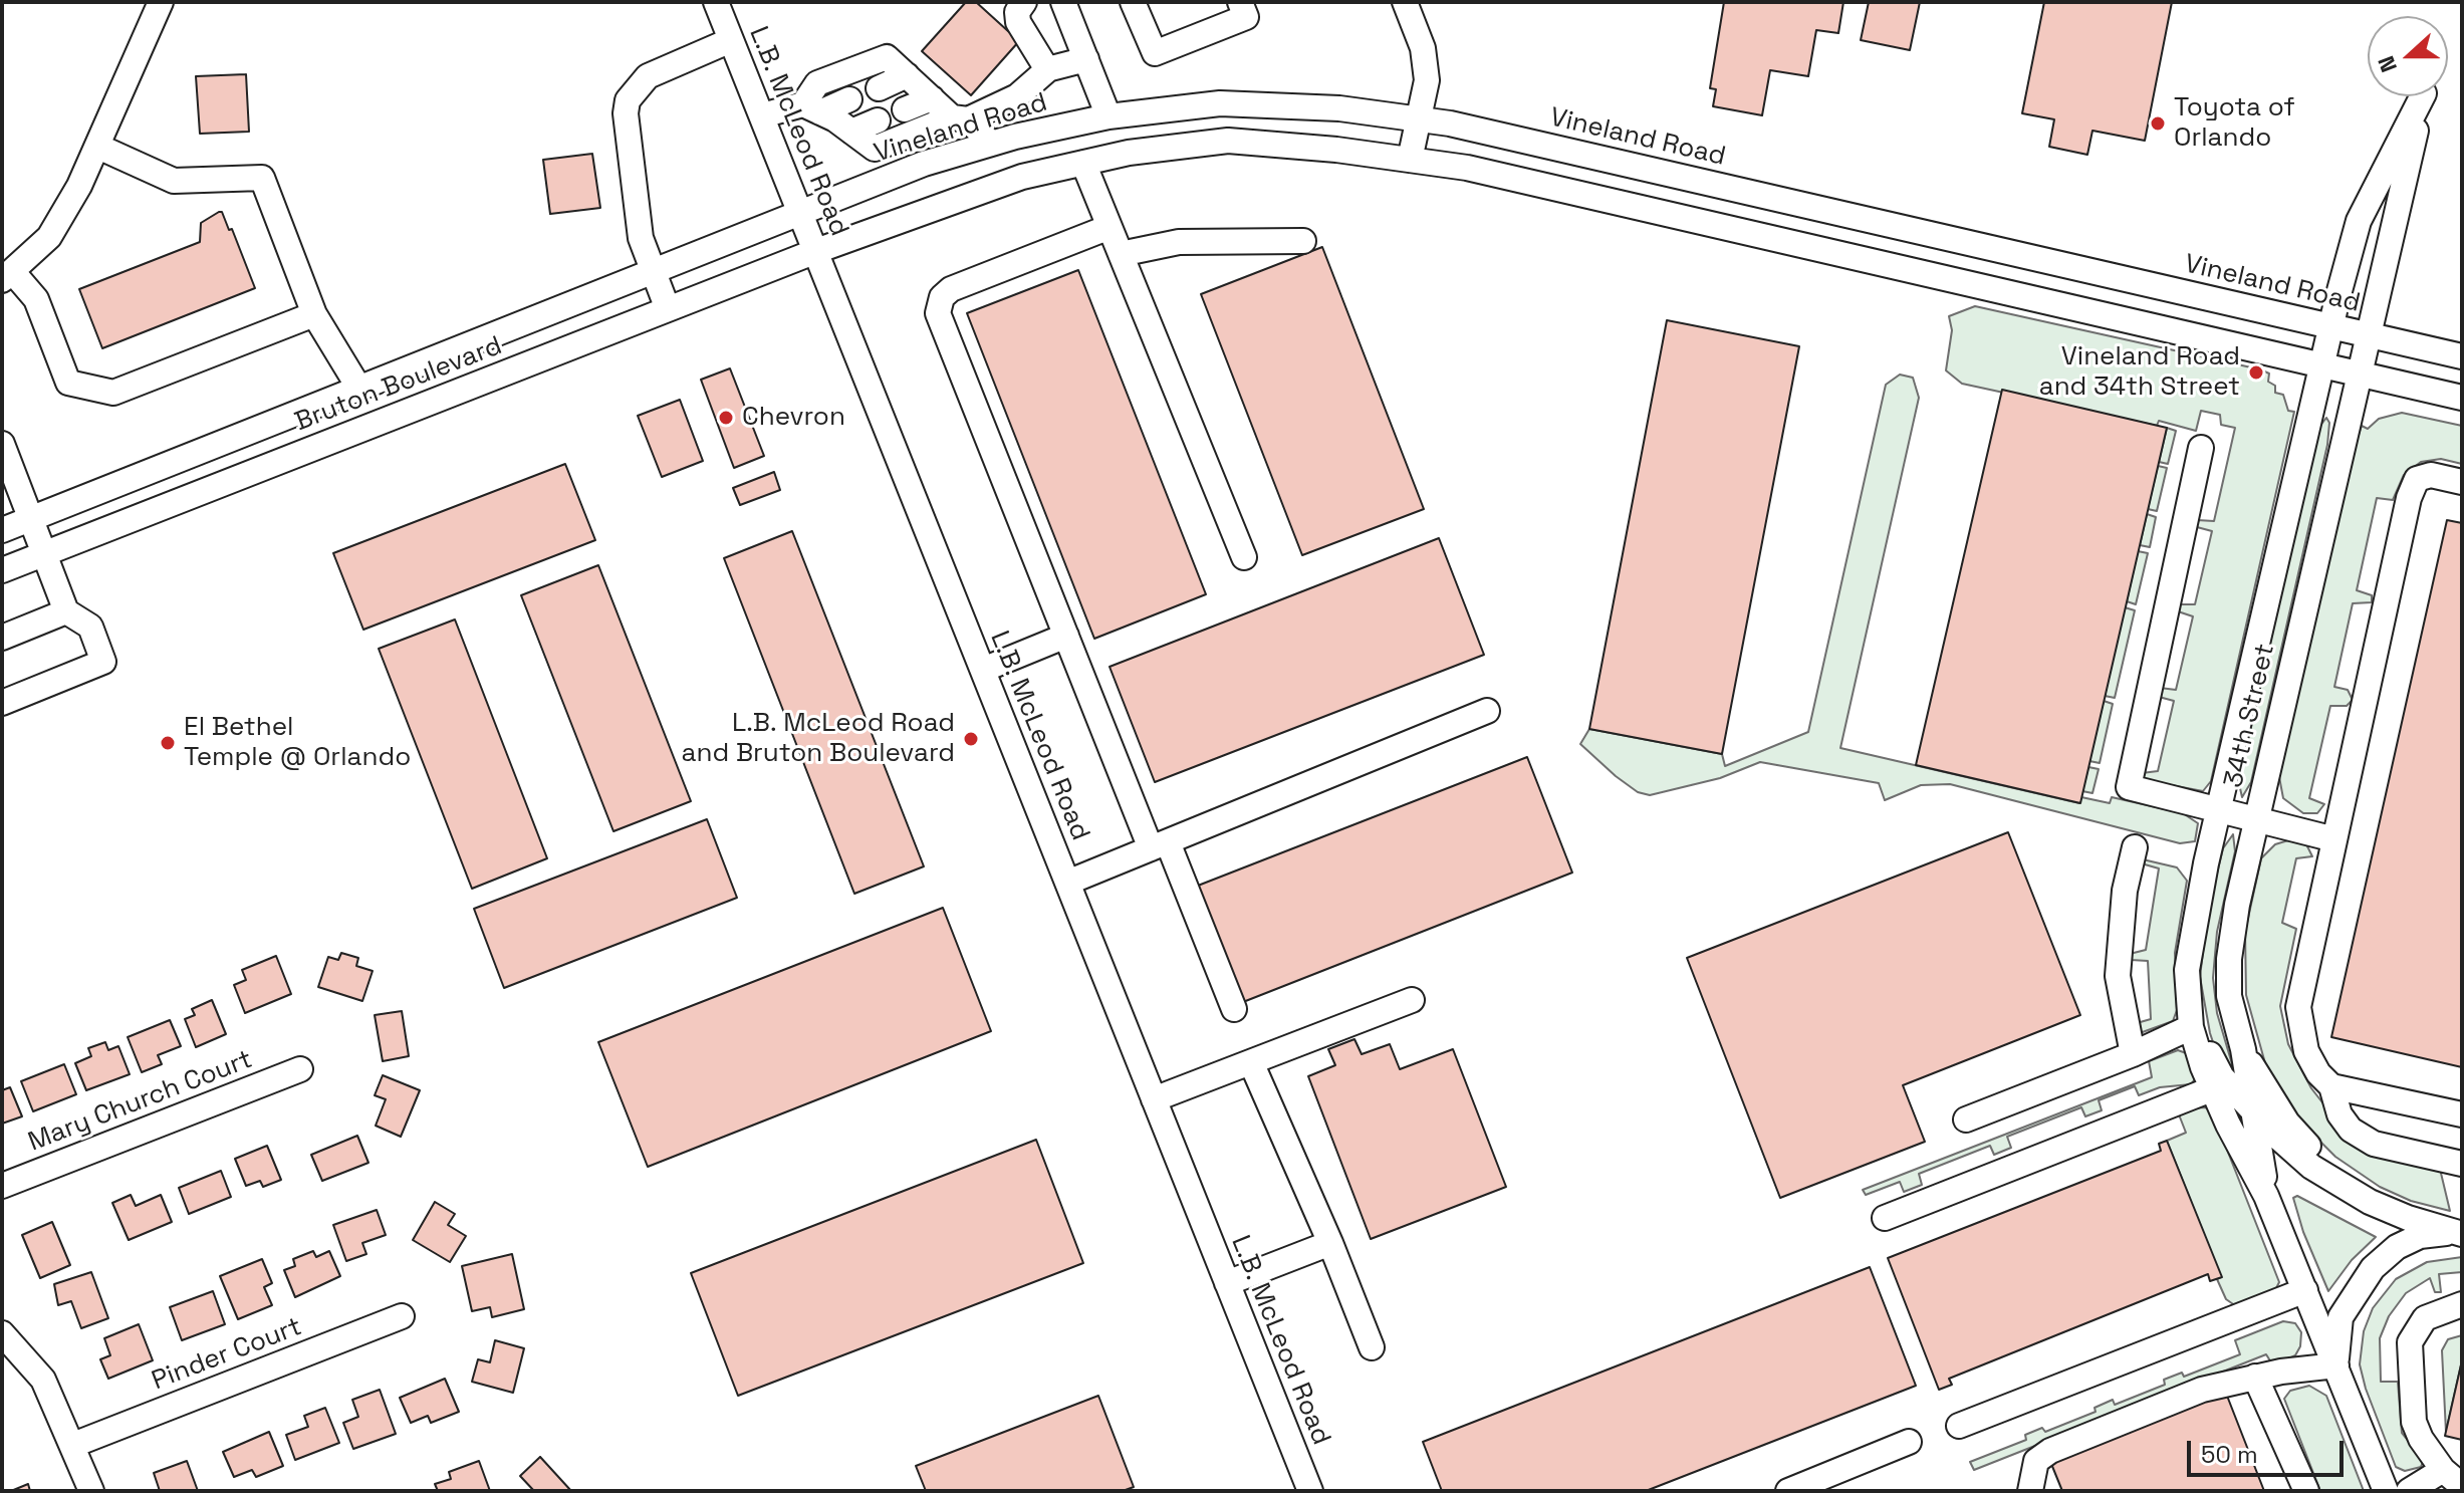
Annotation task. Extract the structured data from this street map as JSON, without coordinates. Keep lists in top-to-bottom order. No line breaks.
{"streets":{"street":["Vineland Road","L.B. McLeod Road","Bruton Boulevard","34th Street","Mary Church Court","Pinder Court"]},"crossings":[["Vineland Road","L.B. McLeod Road"],["Vineland Road","Bruton Boulevard"],["Vineland Road","34th Street"],["L.B. McLeod Road","Bruton Boulevard"]],"places":["Toyota of Orlando","Vineland Road and 34th Street","Chevron","L.B. McLeod Road and Bruton Boulevard","El Bethel Temple @ Orlando"],"scale_bar":"50 m","north":"left"}
